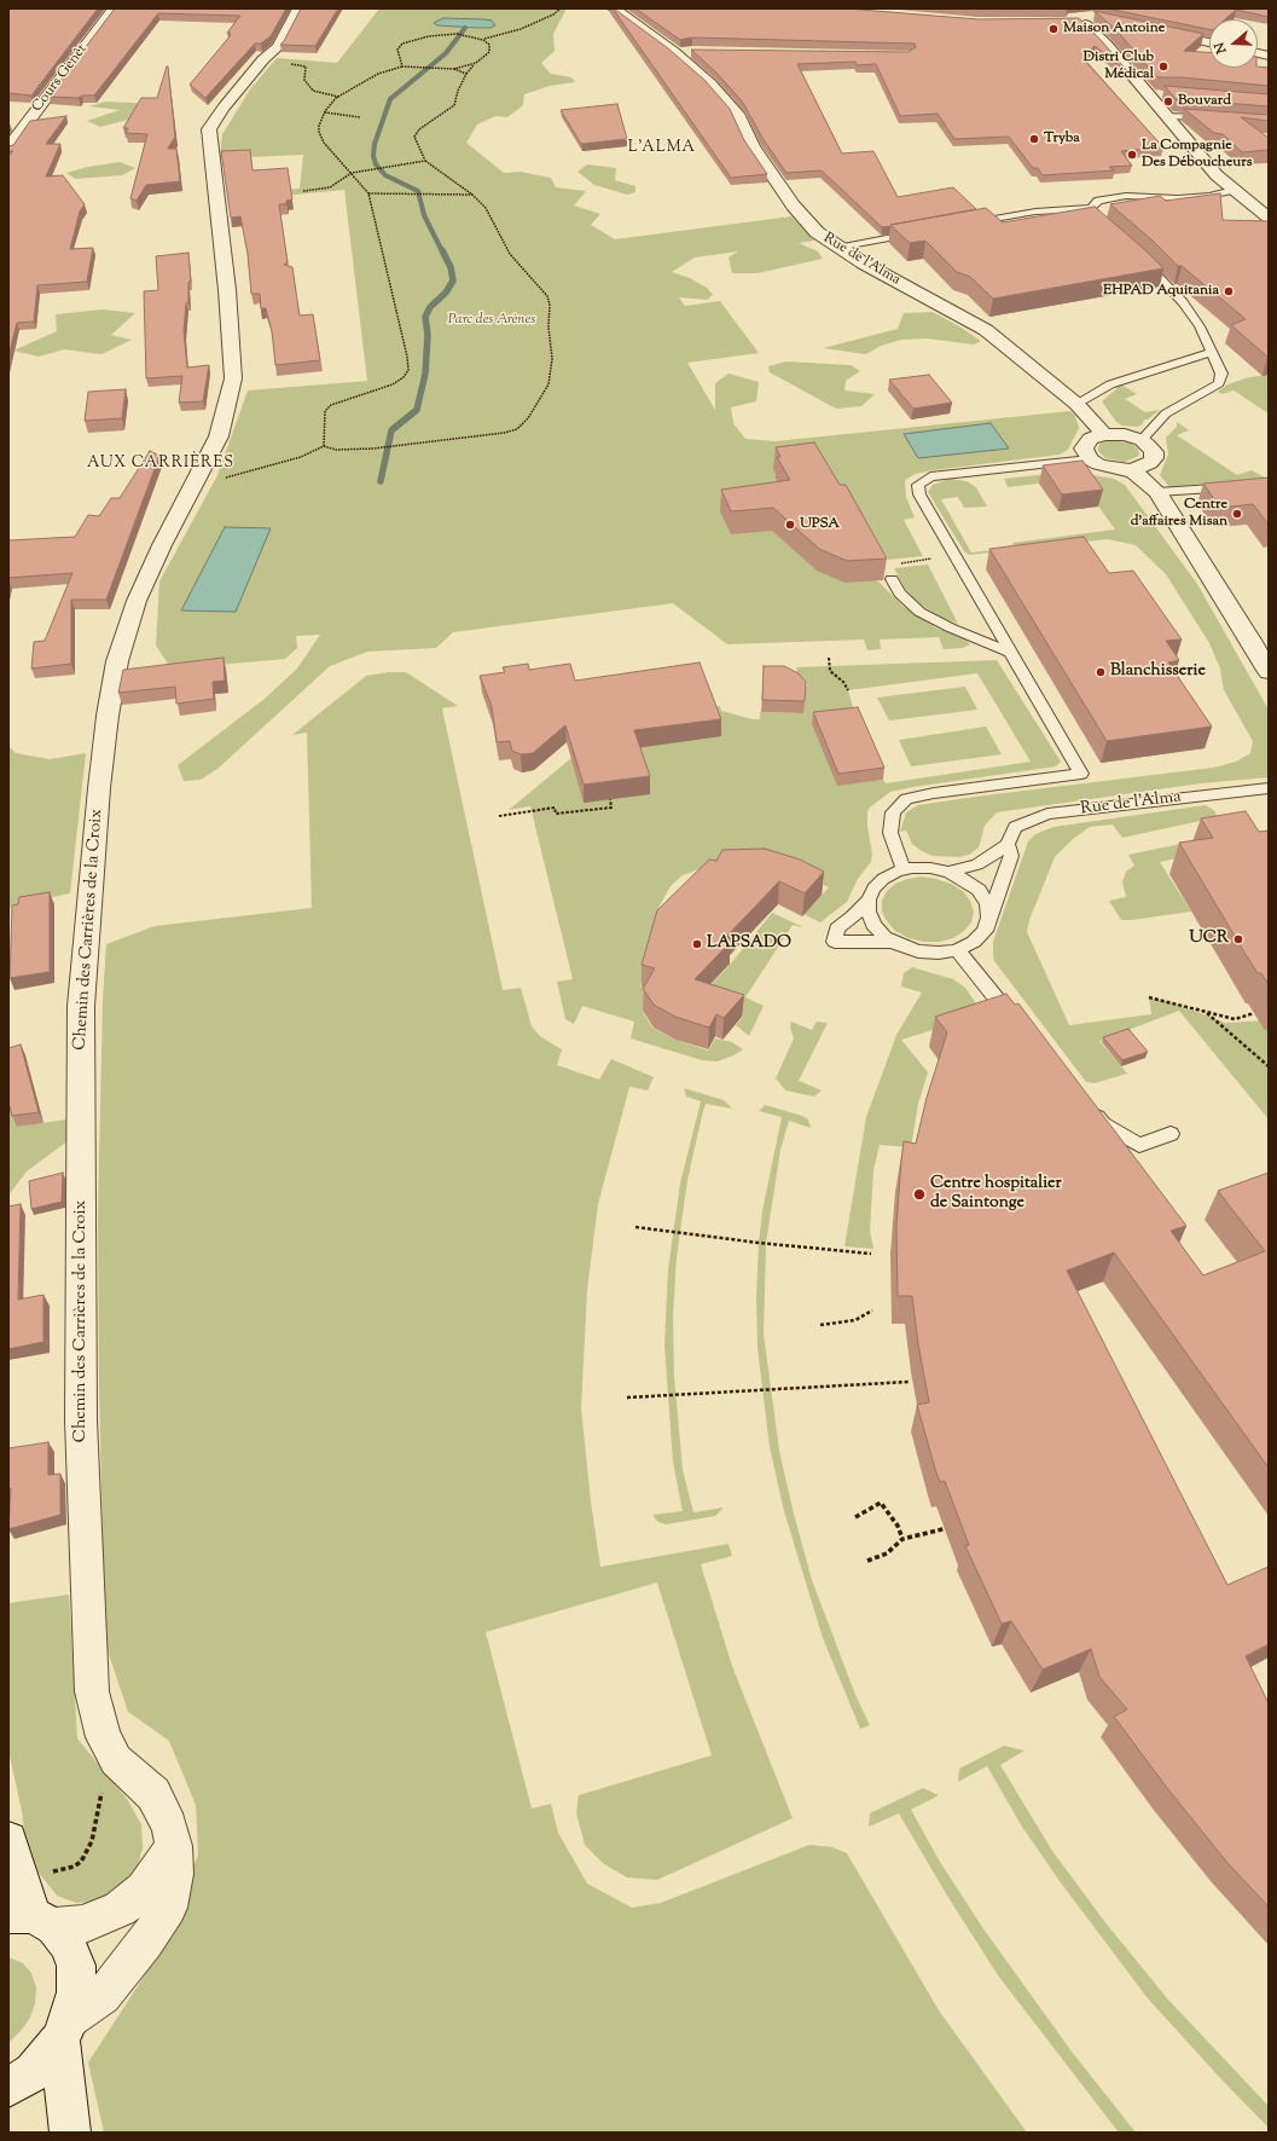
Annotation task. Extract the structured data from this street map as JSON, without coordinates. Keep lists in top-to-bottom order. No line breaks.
{"streets":{"street":["Cours Genêt","Rue de l'Alma","Chemin des Carrières de la Croix"]},"districts":["L'ALMA","AUX CARRIÈRES"],"parks":["Parc des Arènes"],"places":["Maison Antoine","Distri Club Médical","Bouvard","Tryba","La Compagnie Des Déboucheurs","EHPAD Aquitania","Centre d'affaires Misan","UPSA","Blanchisserie","UCR","LAPSADO","Centre hospitalier de Saintonge"],"north":"left"}
